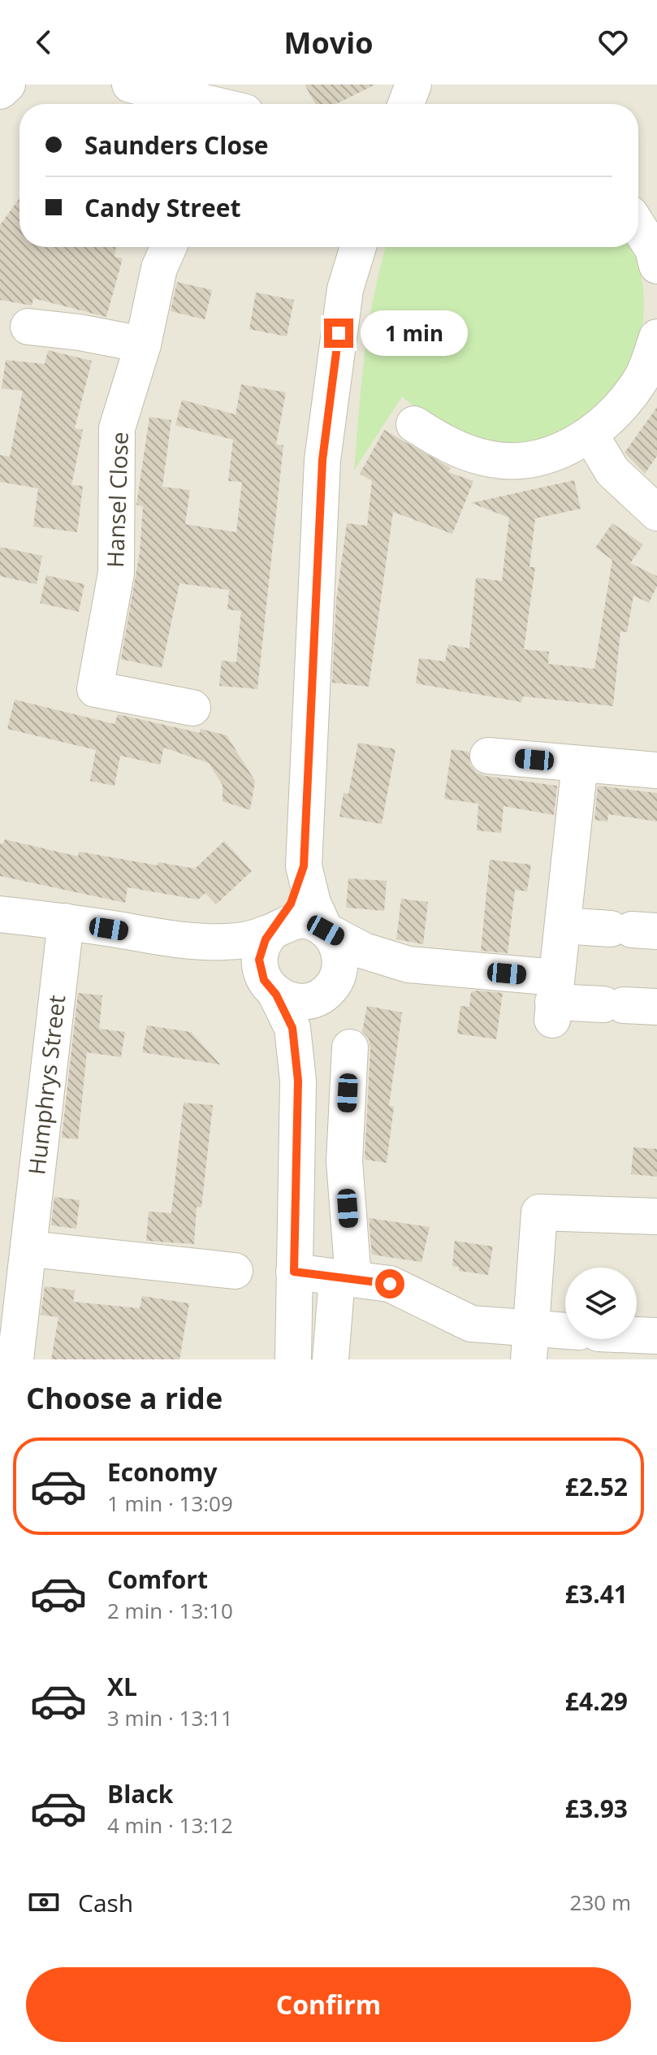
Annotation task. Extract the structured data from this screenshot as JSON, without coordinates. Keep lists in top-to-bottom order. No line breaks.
{"streets":{"street":["Hansel Close","Humphrys Street"]},"page":{"header":"Movio","banner":["Saunders Close","Candy Street"],"bubble":"1 min","heading":"Choose a ride","list":[{"name":"Economy","note":"1 min · 13:09","value":"£2.52"},{"name":"Comfort","note":"2 min · 13:10","value":"£3.41"},{"name":"XL","note":"3 min · 13:11","value":"£4.29"},{"name":"Black","note":"4 min · 13:12","value":"£3.93"}],"pay":["Cash","230 m"],"buttons":"Confirm"}}
